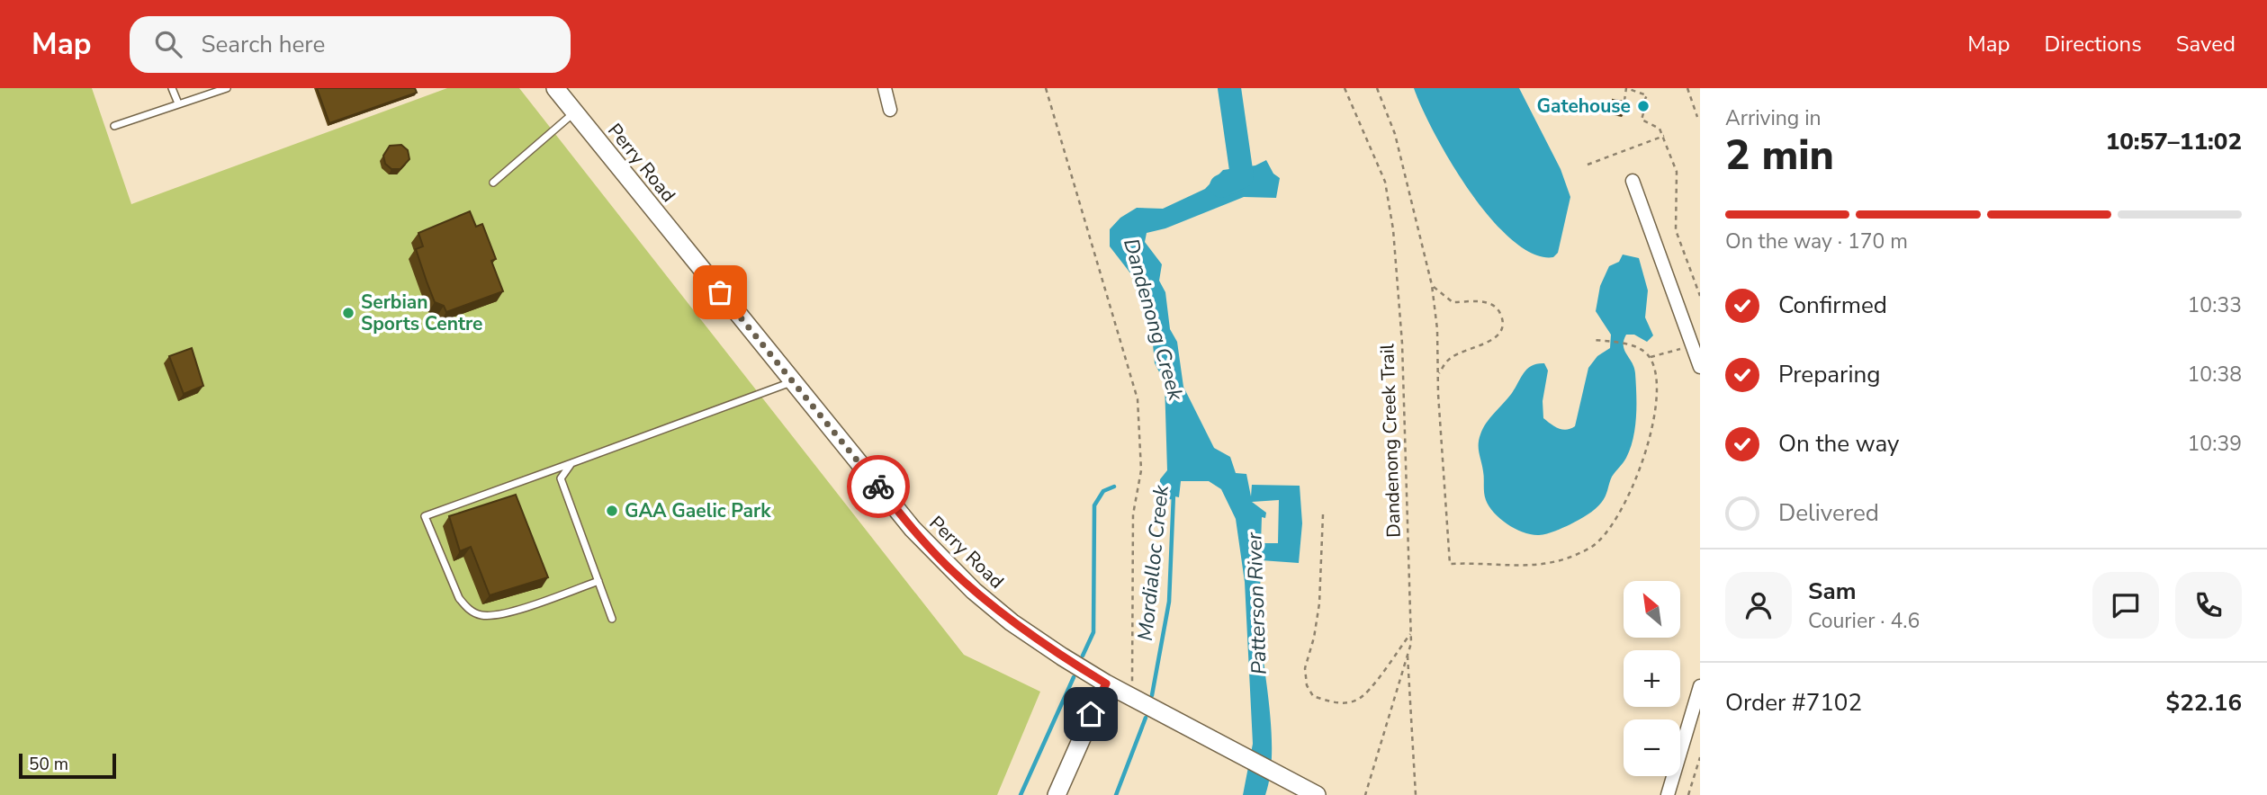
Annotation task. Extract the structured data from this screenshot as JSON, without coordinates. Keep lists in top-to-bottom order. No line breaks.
{"streets":{"main road":["Perry Road"],"path":["Dandenong Creek Trail"]},"water":["Dandenong Creek","Mordialloc Creek","Patterson River"],"places":["Gatehouse","Serbian Sports Centre","GAA Gaelic Park"],"scale_bar":"50 m","north":"top left","page":{"header":"Map","search":"Search here","nav":["Map","Directions","Saved"],"heading":["2 min","Arriving in","10:57–11:02"],"panel":["Sam","Courier · 4.6","Order #7102","$22.16"],"bar":"On the way · 170 m","list":[["Confirmed","10:33"],["Preparing","10:38"],["On the way","10:39"],"Delivered"],"map_buttons":["+","−"],"scale":"50 m"}}
